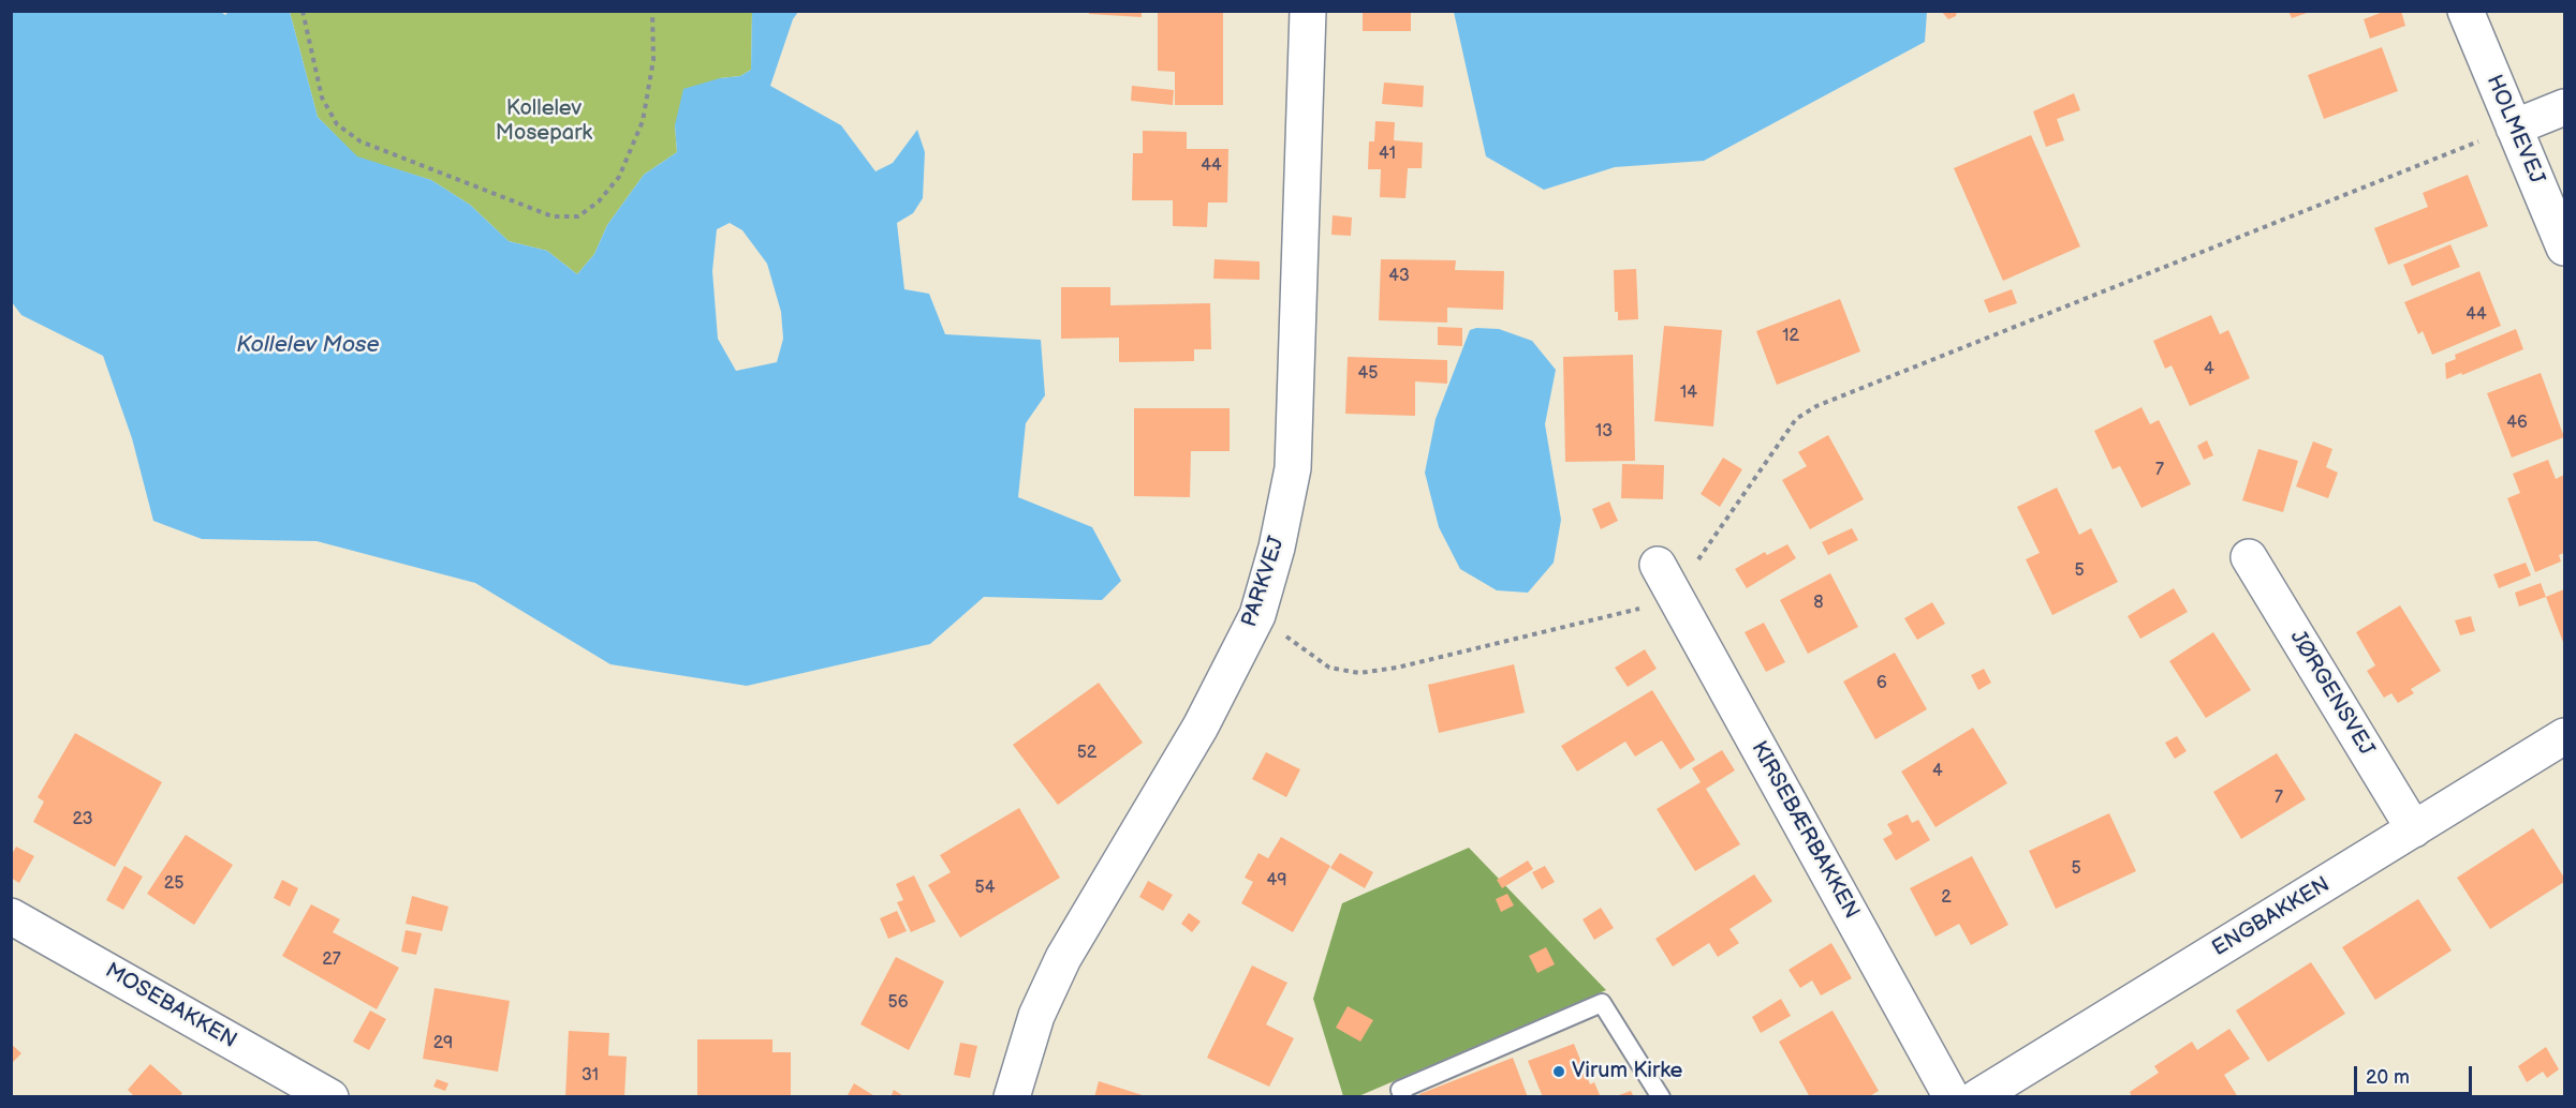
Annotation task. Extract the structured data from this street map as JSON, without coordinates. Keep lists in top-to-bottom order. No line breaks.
{"streets":{"street":["HOLMEVEJ","PARKVEJ","JØRGENSVEJ","KIRSEBÆRBAKKEN","ENGBAKKEN","MOSEBAKKEN"]},"crossings":[["JØRGENSVEJ","ENGBAKKEN"]],"water":["Kollelev Mose"],"parks":["Kollelev Mosepark"],"places":["Virum Kirke"],"house_numbers":["41","44","43","44","12","4","45","14","46","13","7","5","8","6","52","4","7","23","5","49","25","54","2","27","56","29","31"],"scale_bar":"20 m"}
